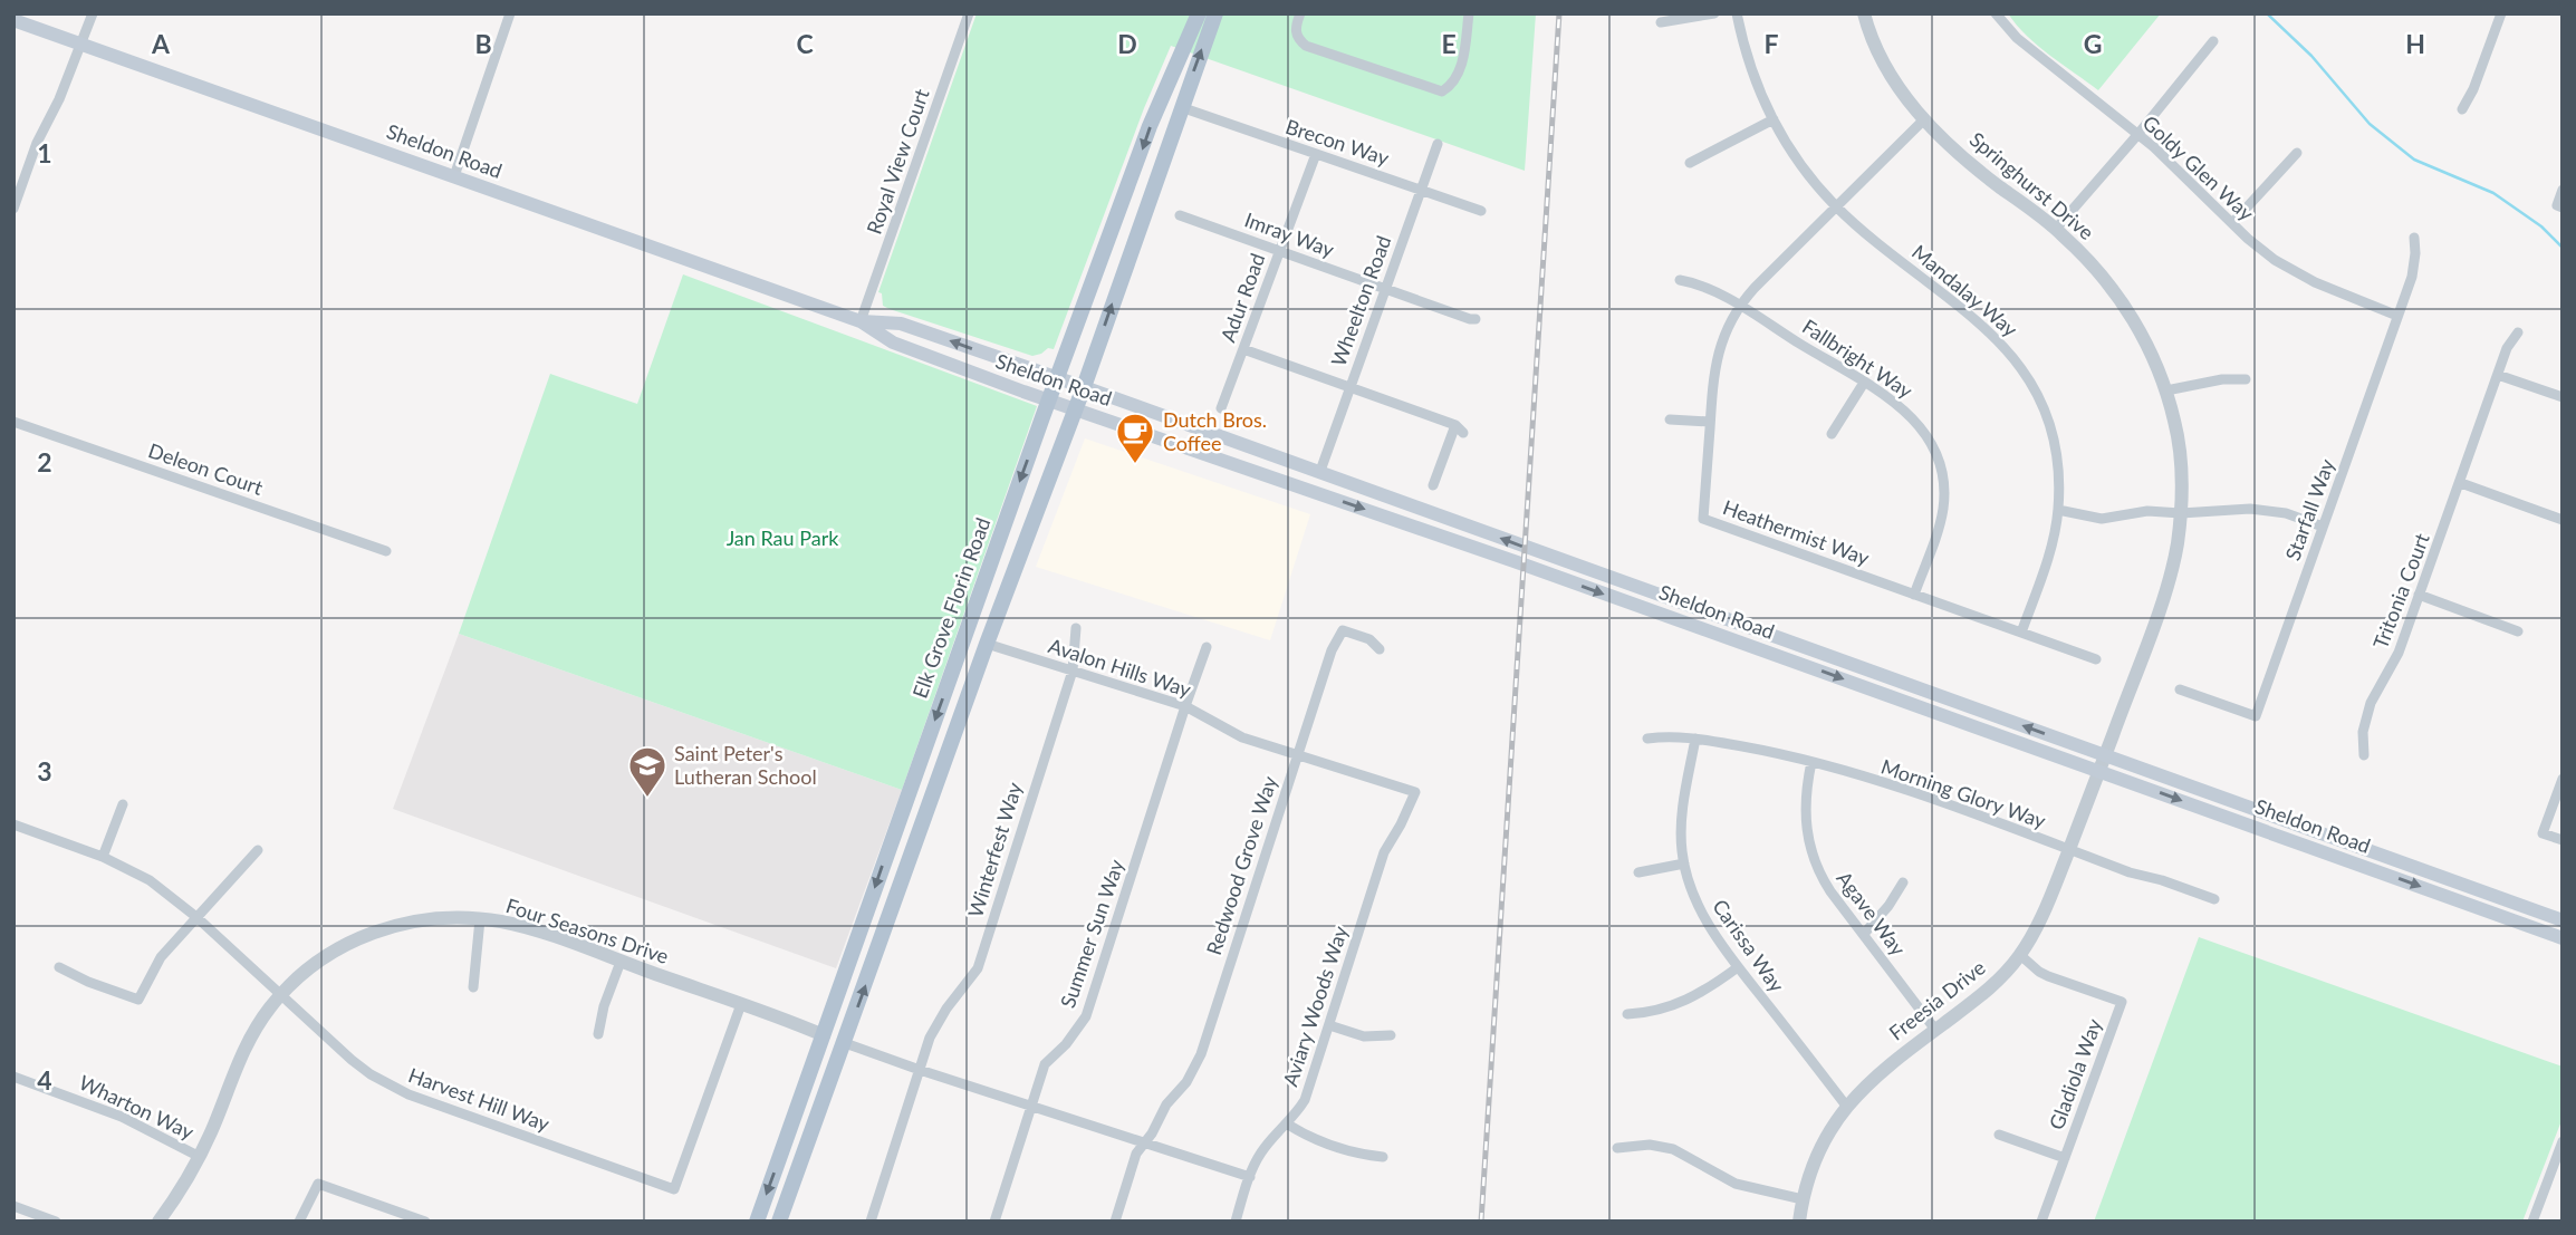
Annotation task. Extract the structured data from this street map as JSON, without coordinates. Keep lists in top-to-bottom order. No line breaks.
{"streets":{"main road":["Sheldon Road","Elk Grove Florin Road"],"street":["Brecon Way","Royal View Court","Goldy Glen Way","Springhurst Drive","Imray Way","Mandalay Way","Adur Road","Wheelton Road","Fallbright Way","Deleon Court","Starfall Way","Heathermist Way","Tritonia Court","Avalon Hills Way","Morning Glory Way","Winterfest Way","Redwood Grove Way","Agave Way","Four Seasons Drive","Summer Sun Way","Carissa Way","Freesia Drive","Aviary Woods Way","Gladiola Way","Harvest Hill Way","Wharton Way"]},"crossings":[["Brecon Way","Adur Road"],["Brecon Way","Wheelton Road"],["Sheldon Road","Royal View Court"],["Sheldon Road","Springhurst Drive"],["Sheldon Road","Wheelton Road"],["Sheldon Road","Elk Grove Florin Road"],["Sheldon Road","Freesia Drive"],["Goldy Glen Way","Starfall Way"],["Springhurst Drive","Heathermist Way"],["Springhurst Drive","Freesia Drive"],["Imray Way","Adur Road"],["Imray Way","Wheelton Road"],["Mandalay Way","Heathermist Way"],["Fallbright Way","Heathermist Way"],["Elk Grove Florin Road","Four Seasons Drive"],["Avalon Hills Way","Winterfest Way"],["Avalon Hills Way","Redwood Grove Way"],["Avalon Hills Way","Summer Sun Way"],["Avalon Hills Way","Aviary Woods Way"],["Morning Glory Way","Agave Way"],["Morning Glory Way","Carissa Way"],["Morning Glory Way","Freesia Drive"],["Agave Way","Freesia Drive"],["Four Seasons Drive","Harvest Hill Way"],["Four Seasons Drive","Wharton Way"],["Carissa Way","Freesia Drive"],["Freesia Drive","Gladiola Way"]],"parks":["Jan Rau Park"],"places":{"cafe":["Dutch Bros. Coffee"],"school or university":["Saint Peter's Lutheran School"]},"grid":{"columns":["A","B","C","D","E","F","G","H"],"rows":["1","2","3","4"]}}
